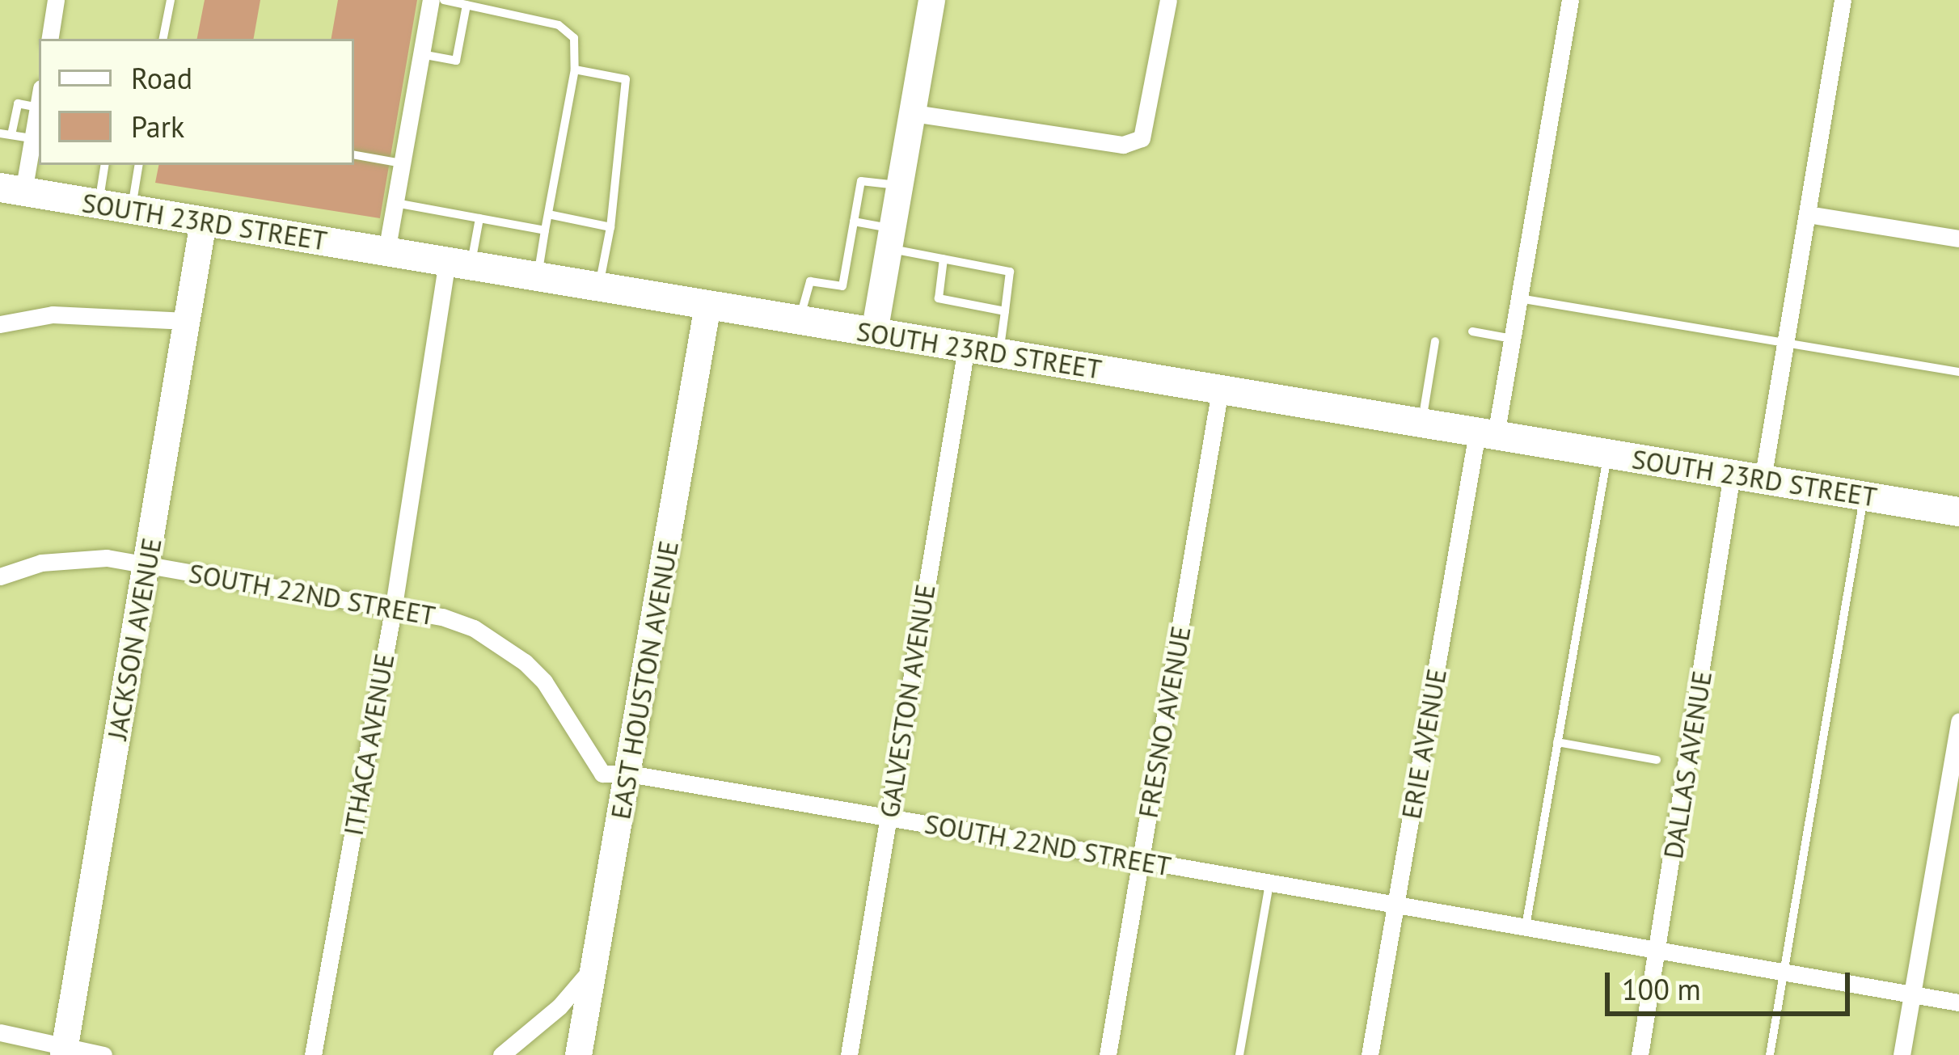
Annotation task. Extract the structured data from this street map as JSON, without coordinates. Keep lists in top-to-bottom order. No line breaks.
{"streets":{"main road":["SOUTH 23RD STREET"],"street":["SOUTH 22ND STREET","JACKSON AVENUE","EAST HOUSTON AVENUE","GALVESTON AVENUE","FRESNO AVENUE","ERIE AVENUE","ITHACA AVENUE","DALLAS AVENUE"]},"crossings":[["SOUTH 23RD STREET","JACKSON AVENUE"],["SOUTH 23RD STREET","EAST HOUSTON AVENUE"],["SOUTH 23RD STREET","GALVESTON AVENUE"],["SOUTH 23RD STREET","FRESNO AVENUE"],["SOUTH 23RD STREET","ERIE AVENUE"],["SOUTH 23RD STREET","ITHACA AVENUE"],["SOUTH 23RD STREET","DALLAS AVENUE"],["SOUTH 22ND STREET","JACKSON AVENUE"],["SOUTH 22ND STREET","EAST HOUSTON AVENUE"],["SOUTH 22ND STREET","GALVESTON AVENUE"],["SOUTH 22ND STREET","FRESNO AVENUE"],["SOUTH 22ND STREET","ERIE AVENUE"],["SOUTH 22ND STREET","ITHACA AVENUE"],["SOUTH 22ND STREET","DALLAS AVENUE"]],"legend":["Road","Park"],"scale_bar":"100 m"}
